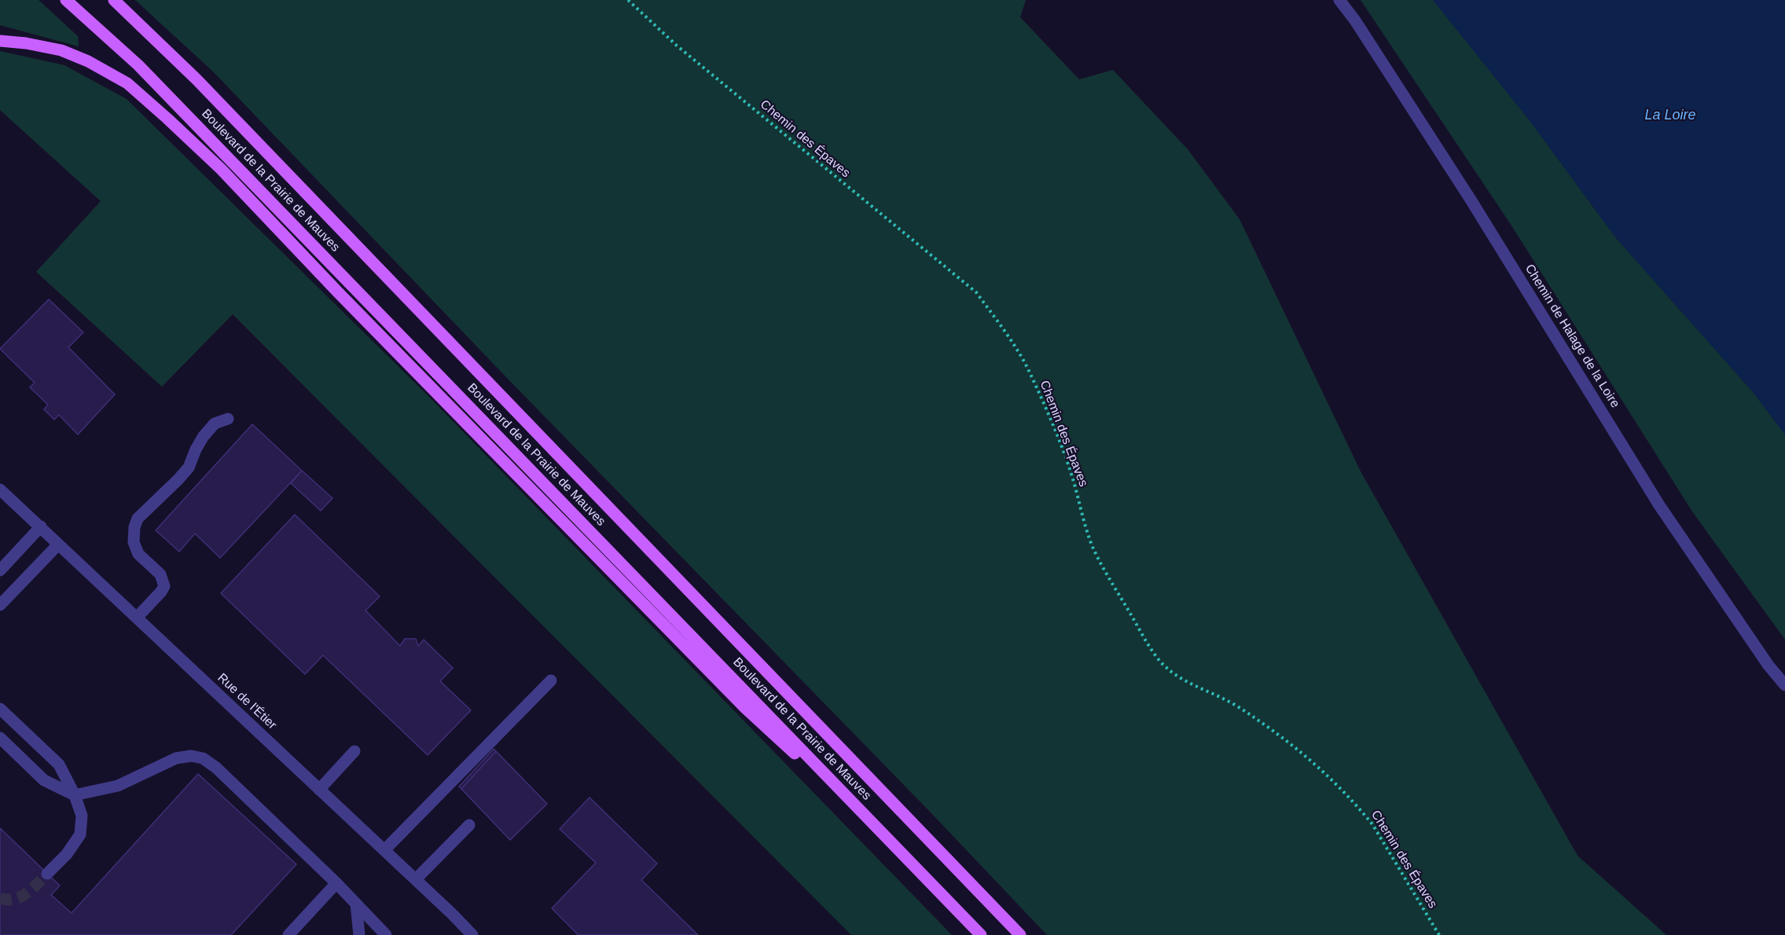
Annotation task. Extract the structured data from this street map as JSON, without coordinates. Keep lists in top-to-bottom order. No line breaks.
{"streets":{"main road":["Boulevard de la Prairie de Mauves"],"street":["Chemin de Halage de la Loire","Rue de l'Étier"],"path":["Chemin des Épaves"]},"water":["La Loire"]}
